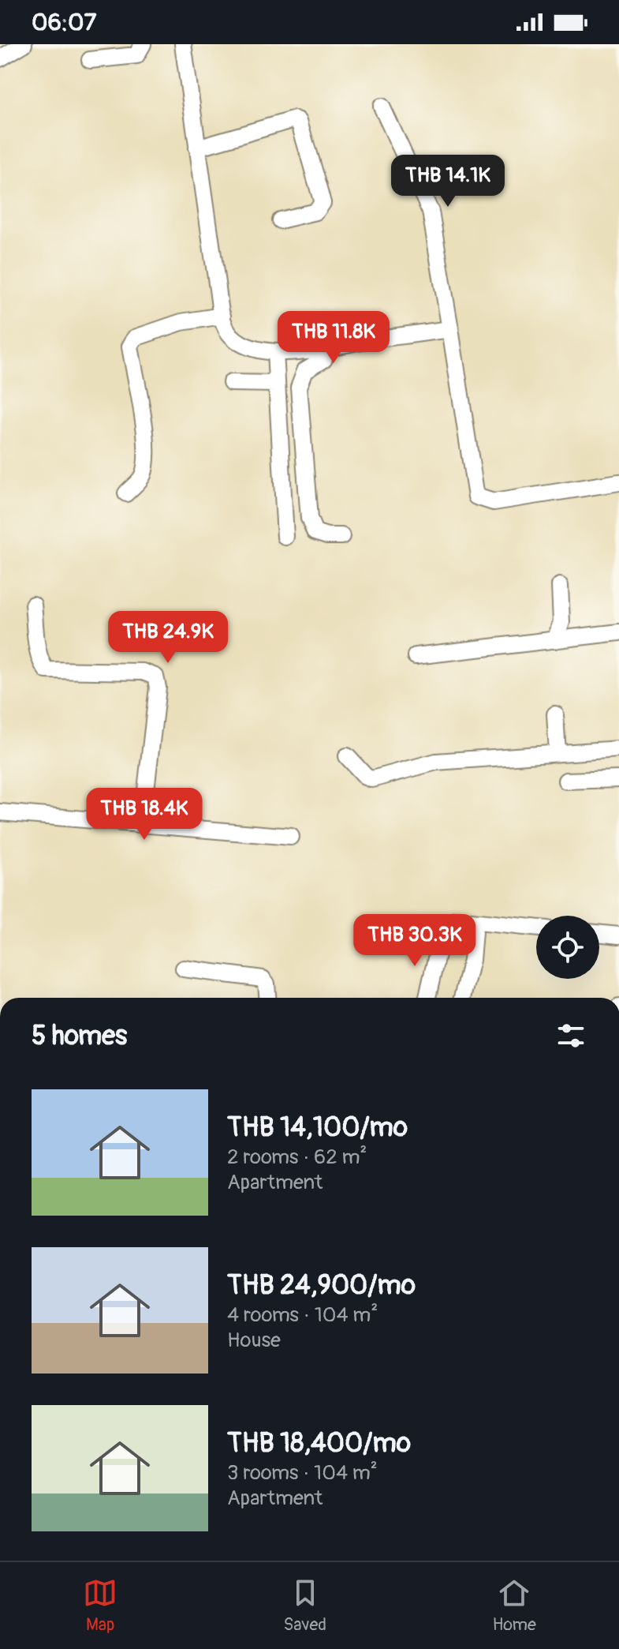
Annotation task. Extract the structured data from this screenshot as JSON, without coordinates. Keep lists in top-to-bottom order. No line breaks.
{"page":{"status":"06:07","price":["THB 14.1K","THB 11.8K","THB 24.9K","THB 18.4K","THB 30.3K"],"heading":"5 homes","list":[{"name":"THB 14,100/mo","note":"2 rooms · 62 m² · Apartment"},{"name":"THB 24,900/mo","note":"4 rooms · 104 m² · House"},{"name":"THB 18,400/mo","note":"3 rooms · 104 m² · Apartment"}],"tabs":["Map","Saved","Home"]}}
